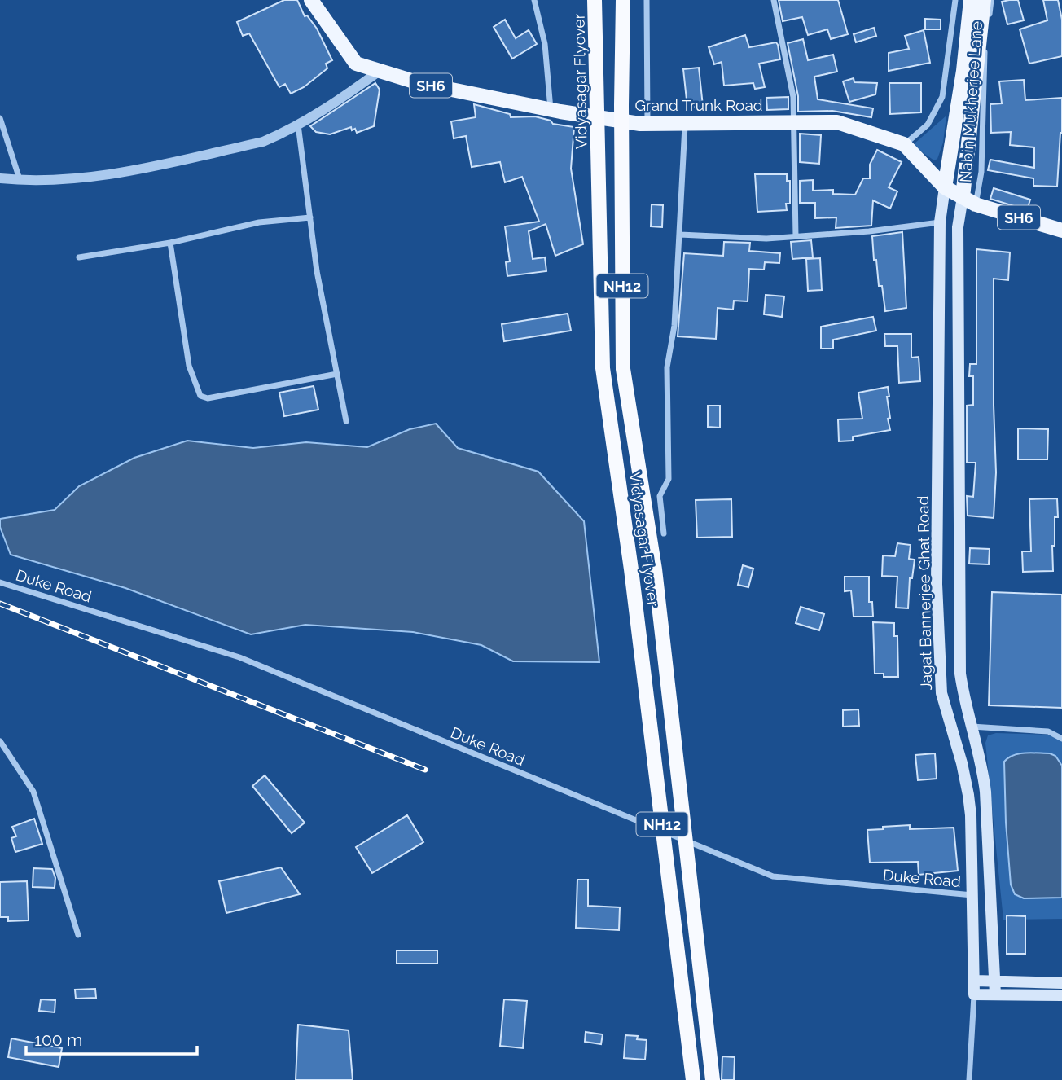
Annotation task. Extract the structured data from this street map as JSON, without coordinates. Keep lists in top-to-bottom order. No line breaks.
{"streets":{"highway":["Vidyasagar Flyover","NH12"],"main road":["SH6","Grand Trunk Road","Jagat Bannerjee Ghat Road"],"street":["Nabin Mukherjee Lane","Duke Road"]},"crossings":[["Nabin Mukherjee Lane","Grand Trunk Road"],["Grand Trunk Road","Jagat Bannerjee Ghat Road"],["Duke Road","Jagat Bannerjee Ghat Road"]],"scale_bar":"100 m"}
